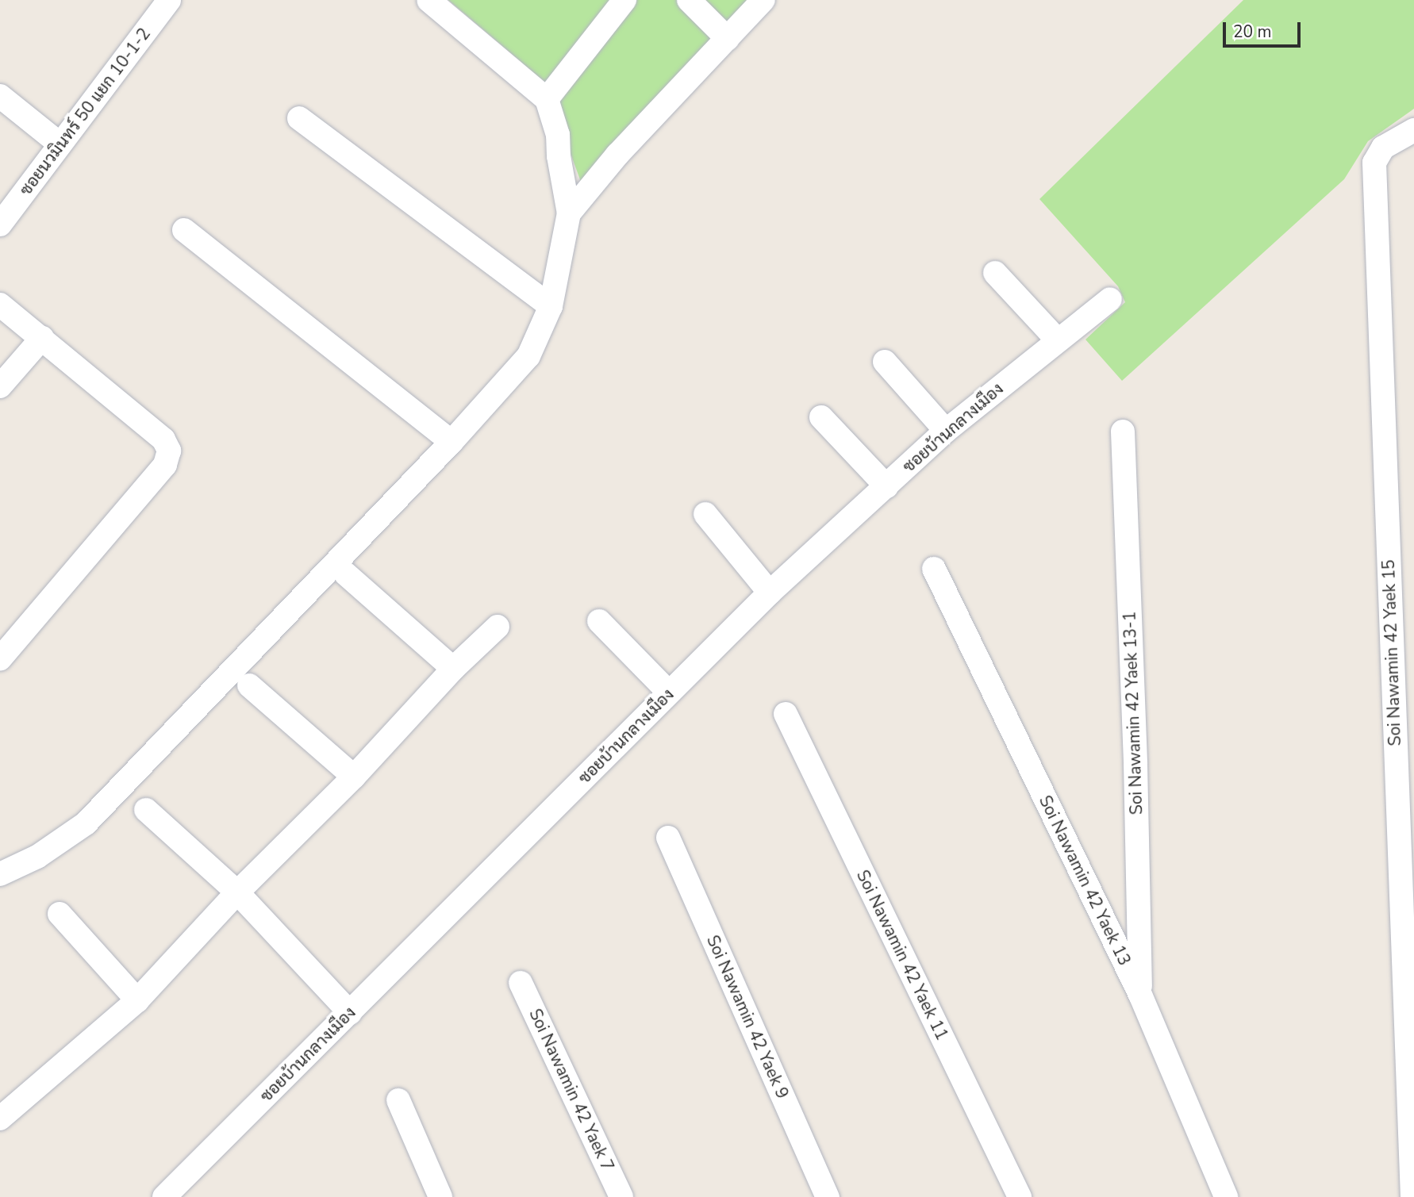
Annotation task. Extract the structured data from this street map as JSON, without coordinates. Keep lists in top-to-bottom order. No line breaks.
{"streets":{"street":["ซอยนวมินทร์ 50 แยก 10-1-2","ซอยบ้านกลางเมือง","Soi Nawamin 42 Yaek 15","Soi Nawamin 42 Yaek 13-1","Soi Nawamin 42 Yaek 13","Soi Nawamin 42 Yaek 11","Soi Nawamin 42 Yaek 9","Soi Nawamin 42 Yaek 7"]},"crossings":[["Soi Nawamin 42 Yaek 13-1","Soi Nawamin 42 Yaek 13"]],"scale_bar":"20 m"}
